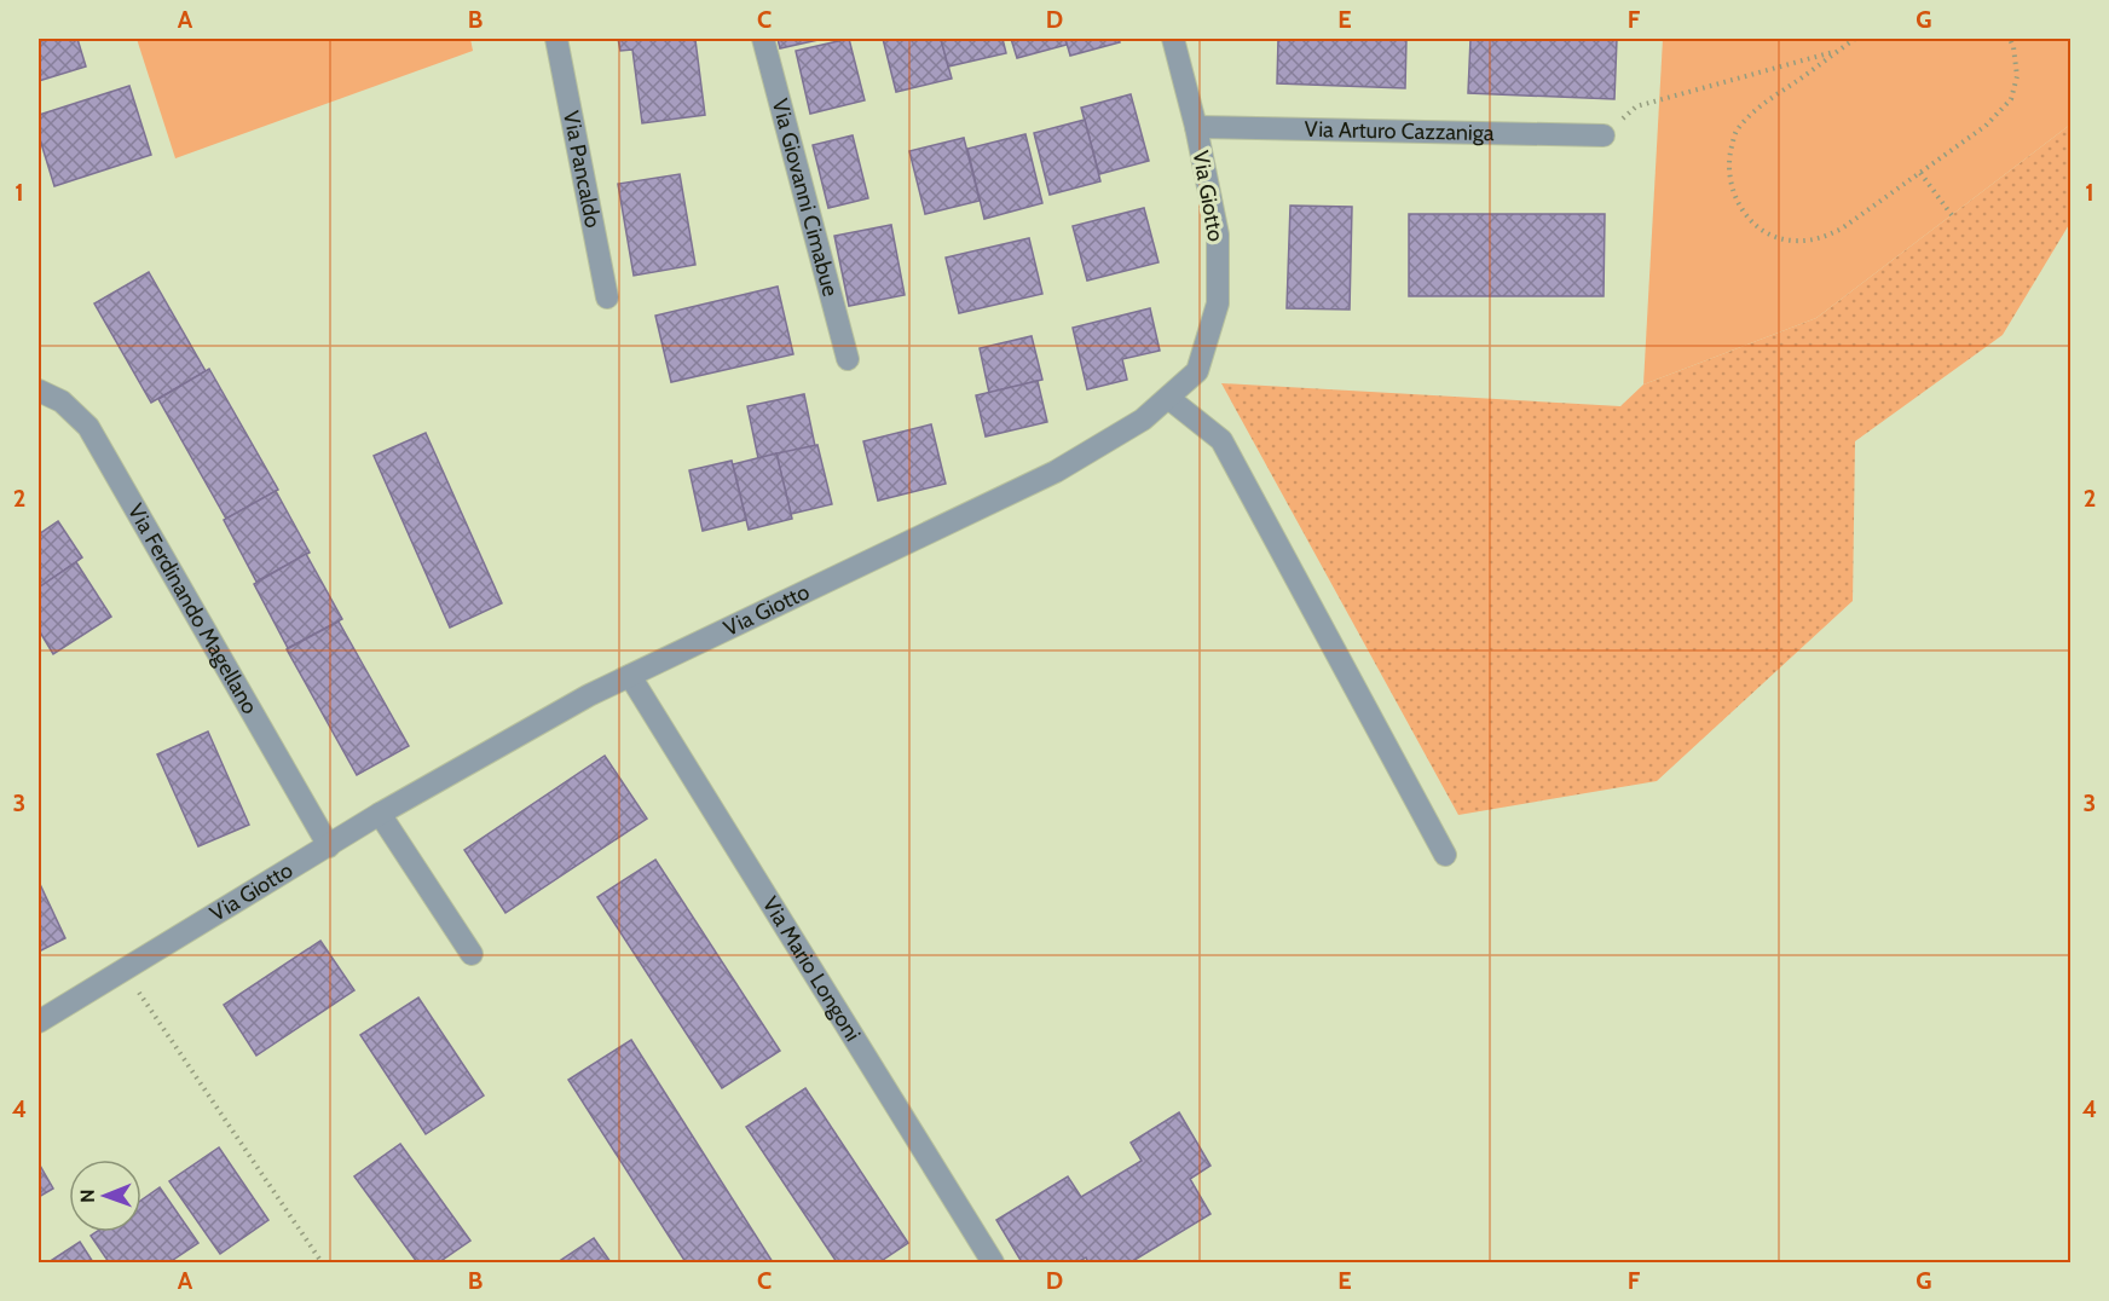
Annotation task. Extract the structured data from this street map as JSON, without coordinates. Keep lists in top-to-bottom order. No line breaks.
{"streets":{"street":["Via Arturo Cazzaniga","Via Pancaldo","Via Giotto","Via Giovanni Cimabue","Via Ferdinando Magellano","Via Mario Longoni"]},"crossings":[["Via Arturo Cazzaniga","Via Giotto"],["Via Giotto","Via Ferdinando Magellano"],["Via Giotto","Via Mario Longoni"]],"north":"left","grid":{"columns":["A","B","C","D","E","F","G"],"rows":["1","2","3","4"]}}
